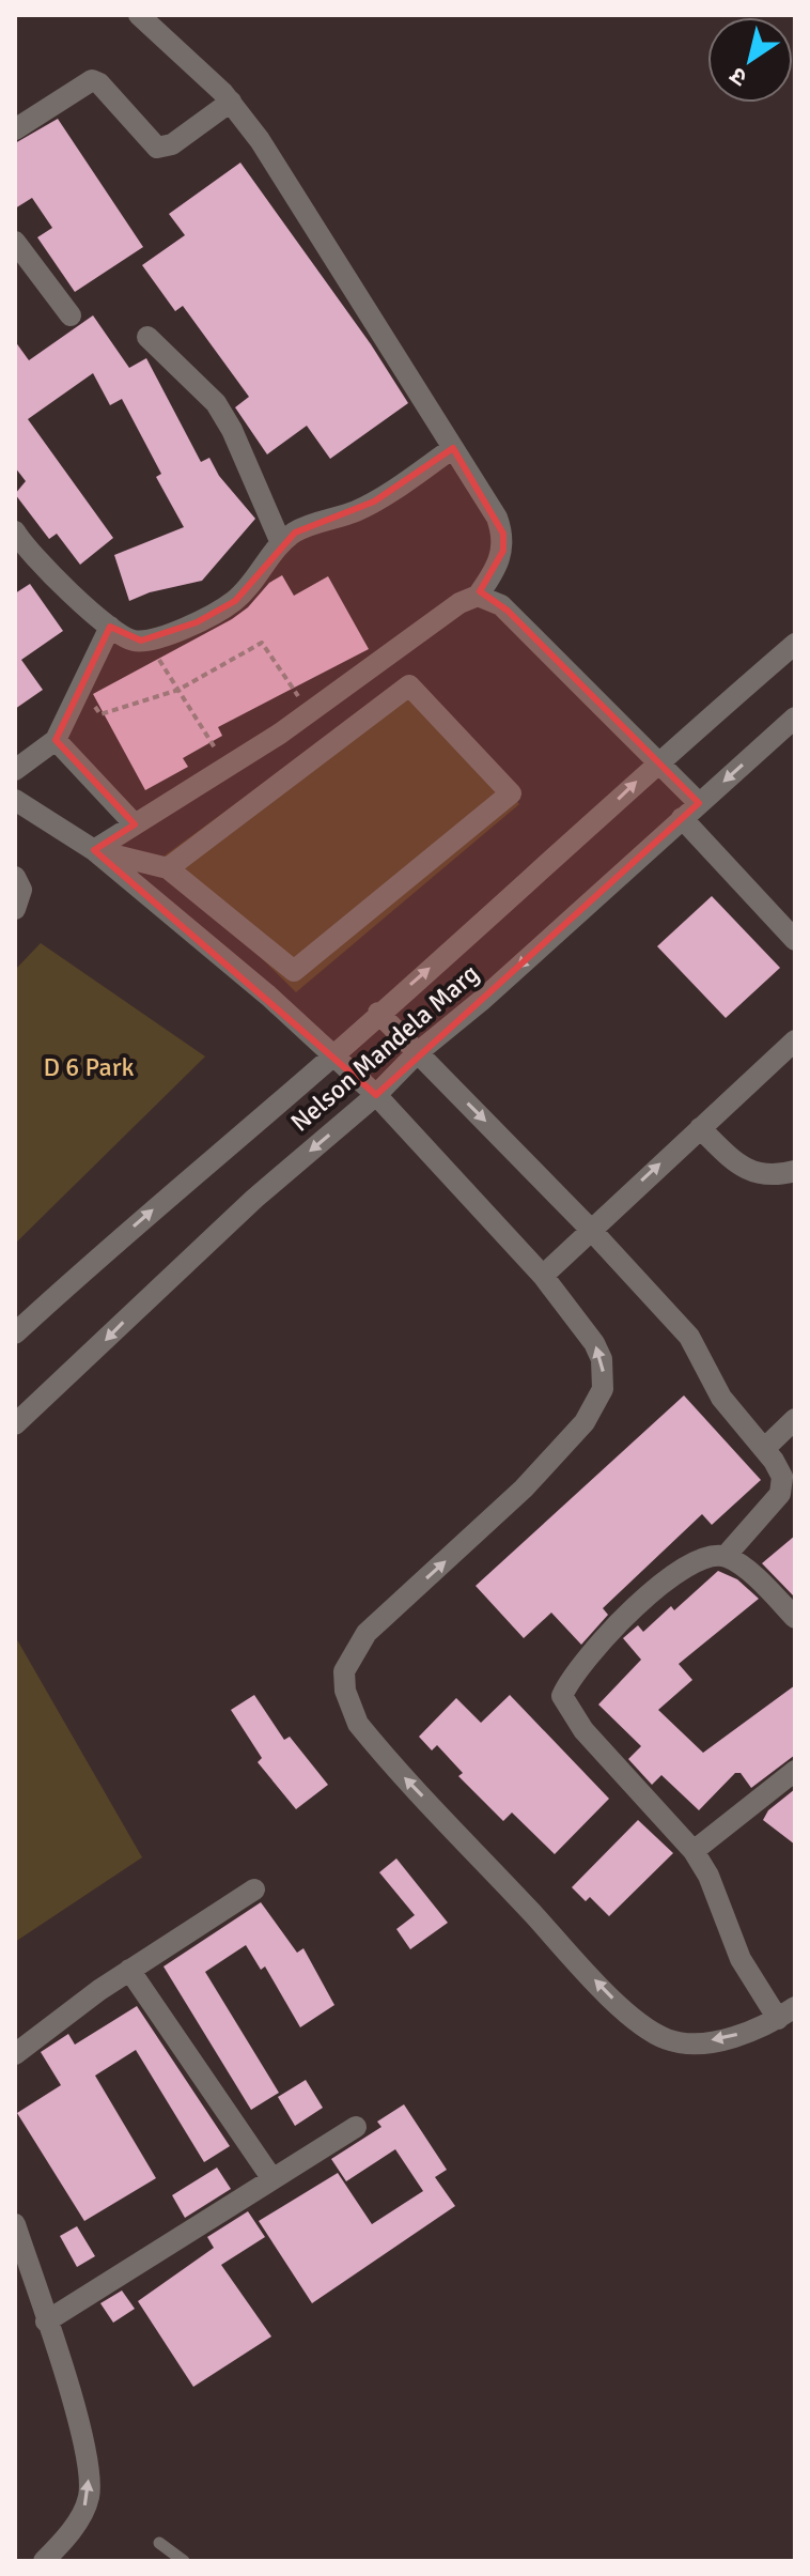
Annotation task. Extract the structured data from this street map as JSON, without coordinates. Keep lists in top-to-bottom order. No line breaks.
{"streets":{"street":["Nelson Mandela Marg"]},"parks":["D 6 Park"],"north":"bottom left"}
